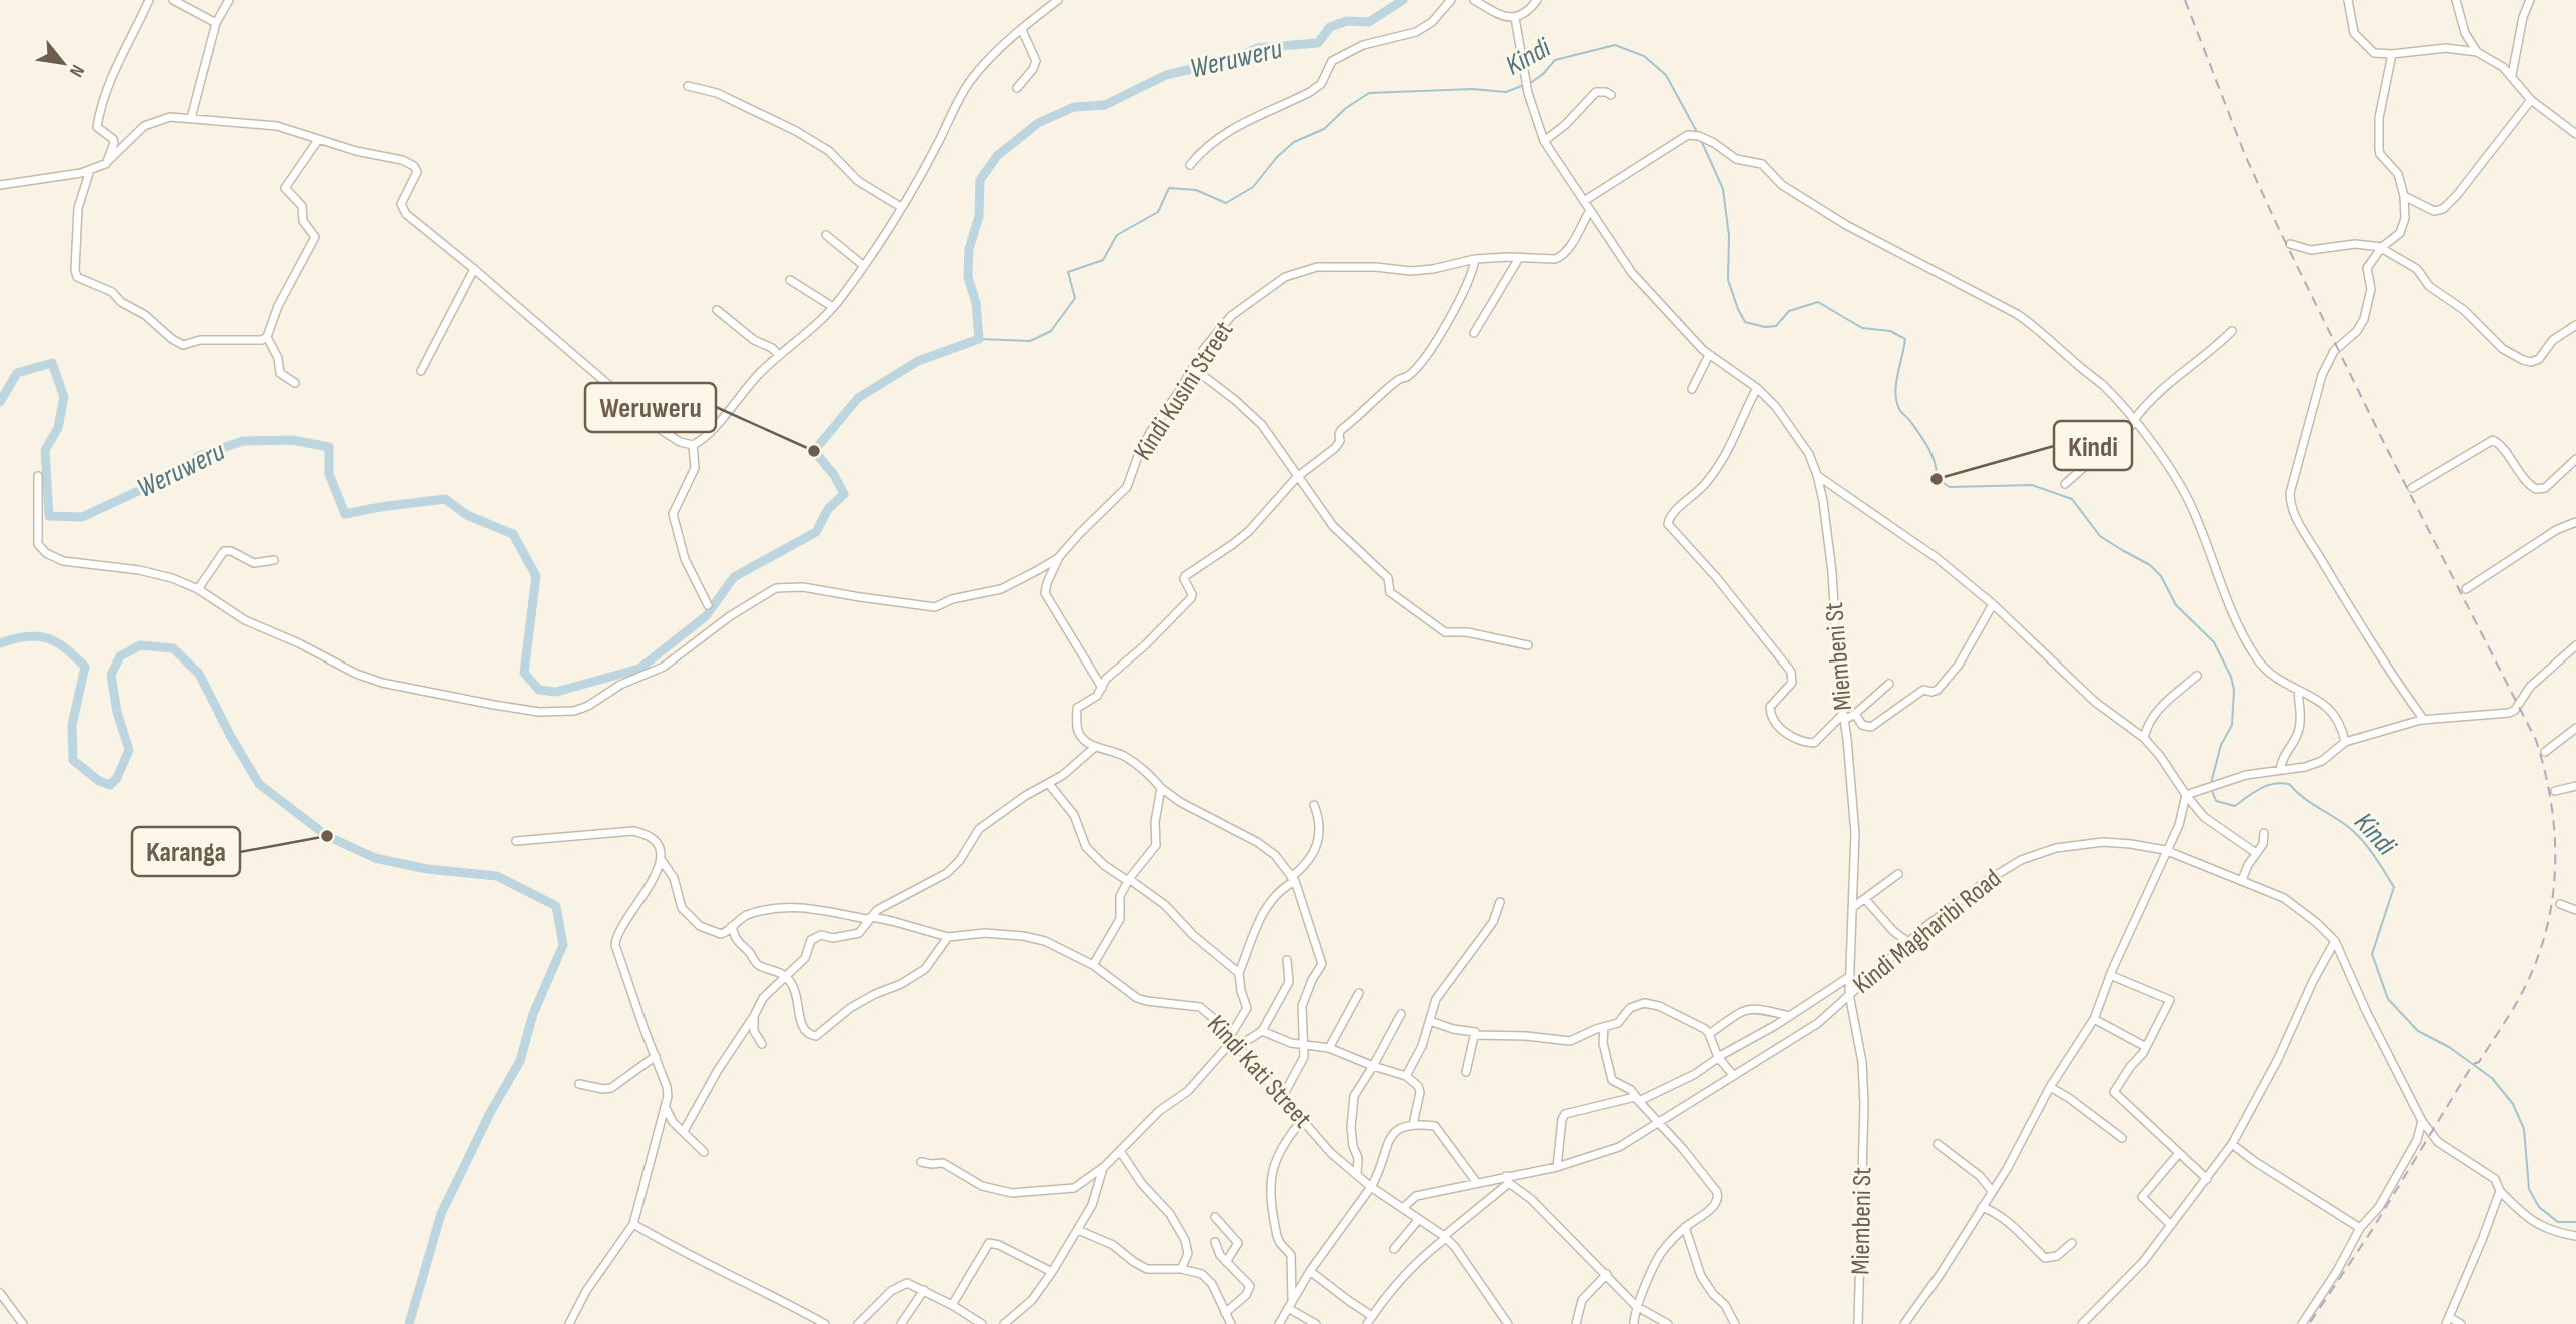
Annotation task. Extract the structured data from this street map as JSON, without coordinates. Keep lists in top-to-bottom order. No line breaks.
{"streets":{"street":["Kindi Kusini Street","Miembeni St","Kindi Magharibi Road","Kindi Kati Street"]},"crossings":[["Kindi Kusini Street","Miembeni St"],["Miembeni St","Kindi Magharibi Road"],["Kindi Magharibi Road","Kindi Kati Street"]],"water":["Kindi","Weruweru"],"places":["Weruweru","Kindi","Karanga"],"north":"bottom right"}
